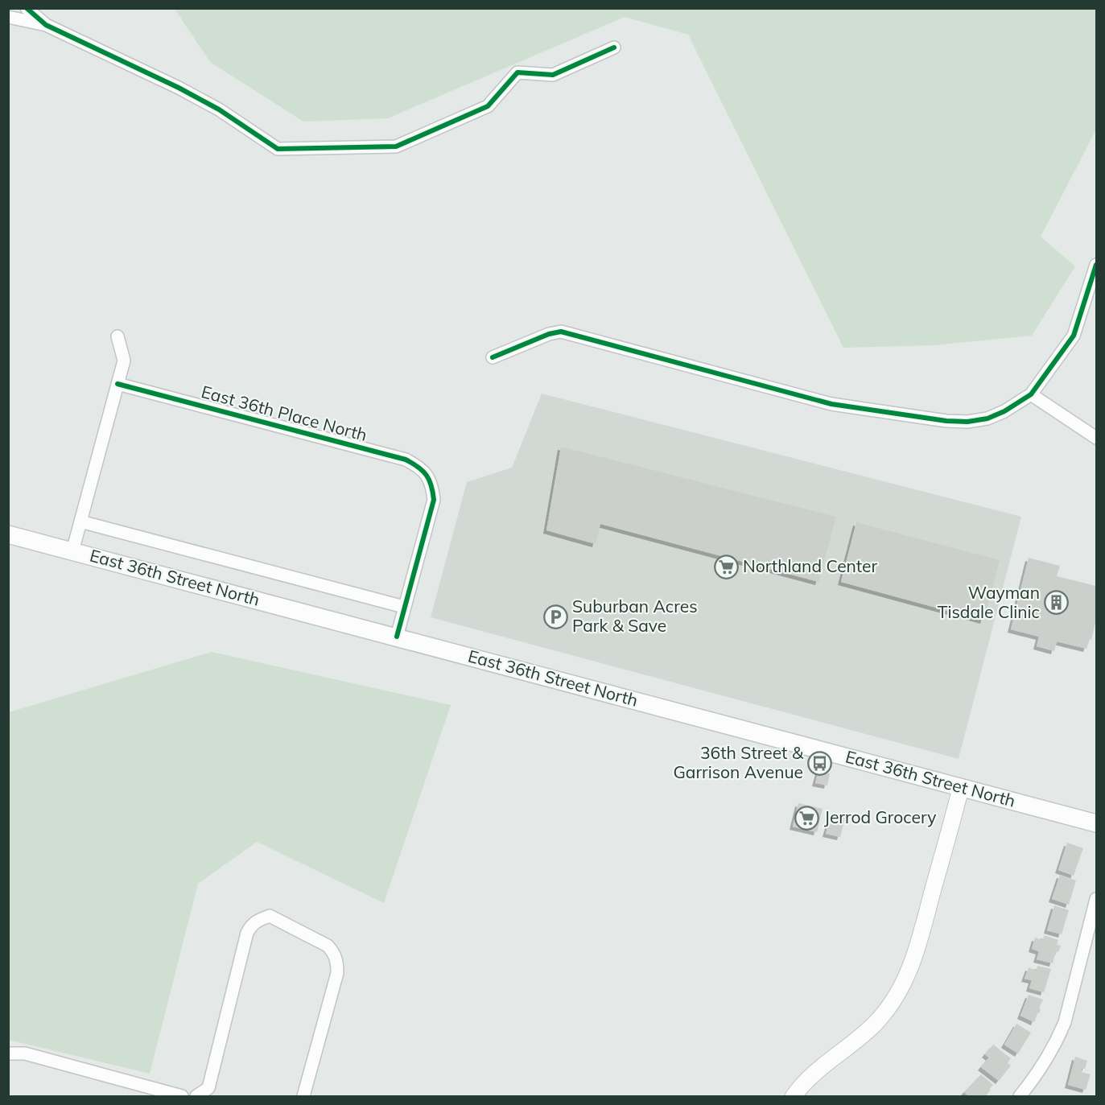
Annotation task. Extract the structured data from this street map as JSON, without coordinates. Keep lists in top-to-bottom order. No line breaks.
{"streets":{"main road":["East 36th Street North"],"street":["East 36th Place North"]},"crossings":[["East 36th Place North","East 36th Street North"]],"places":{"supermarket":["Northland Center","Jerrod Grocery"],"building":["Wayman Tisdale Clinic"],"parking":["Suburban Acres Park & Save"],"bus stop":["36th Street & Garrison Avenue"]}}
